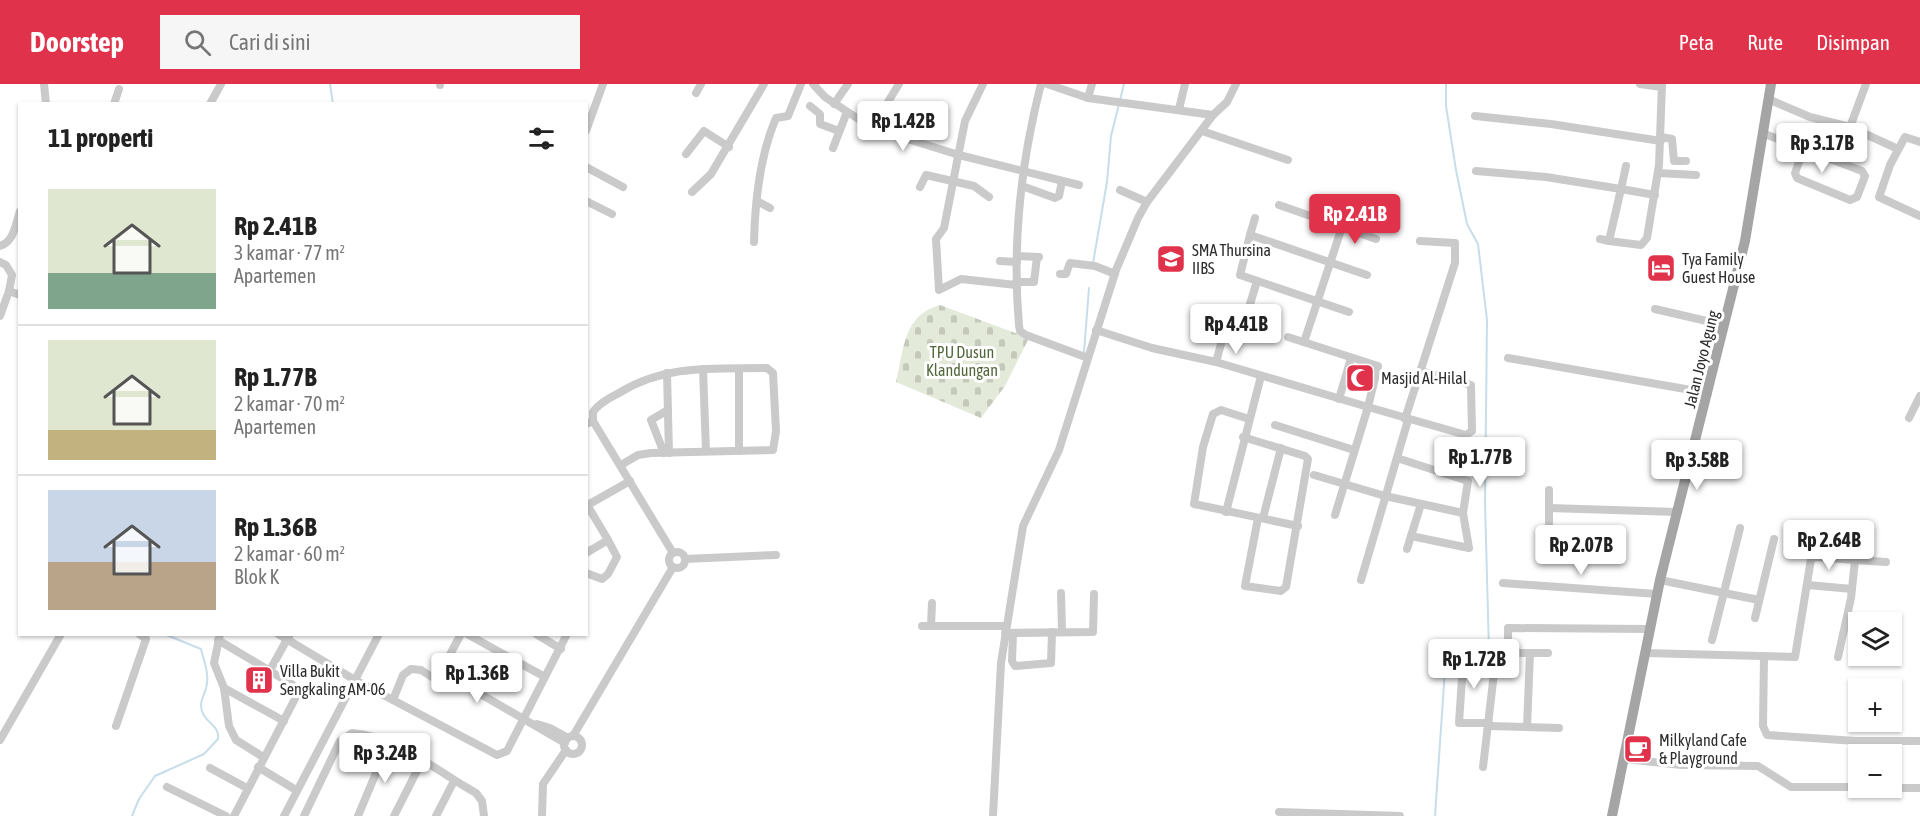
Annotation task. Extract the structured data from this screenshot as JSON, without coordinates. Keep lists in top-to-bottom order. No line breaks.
{"streets":{"main road":["Jalan Joyo Agung"]},"parks":["TPU Dusun Klandungan"],"places":{"school or university":["SMA Thursina IIBS"],"hotel":["Tya Family Guest House"],"mosque":["Masjid Al-Hilal"],"building":["Villa Bukit Sengkaling AM-06"],"cafe":["Milkyland Cafe & Playground"]},"page":{"header":"Doorstep","search":"Cari di sini","nav":["Peta","Rute","Disimpan"],"price":["Rp 1.42B","Rp 3.17B","Rp 2.41B","Rp 4.41B","Rp 1.77B","Rp 3.58B","Rp 2.64B","Rp 2.07B","Rp 1.72B","Rp 1.36B","Rp 3.24B"],"heading":"11 properti","list":[{"name":"Rp 2.41B","note":"3 kamar · 77 m² · Apartemen"},{"name":"Rp 1.77B","note":"2 kamar · 70 m² · Apartemen"},{"name":"Rp 1.36B","note":"2 kamar · 60 m² · Blok K"}],"map_buttons":["+","−"]}}
